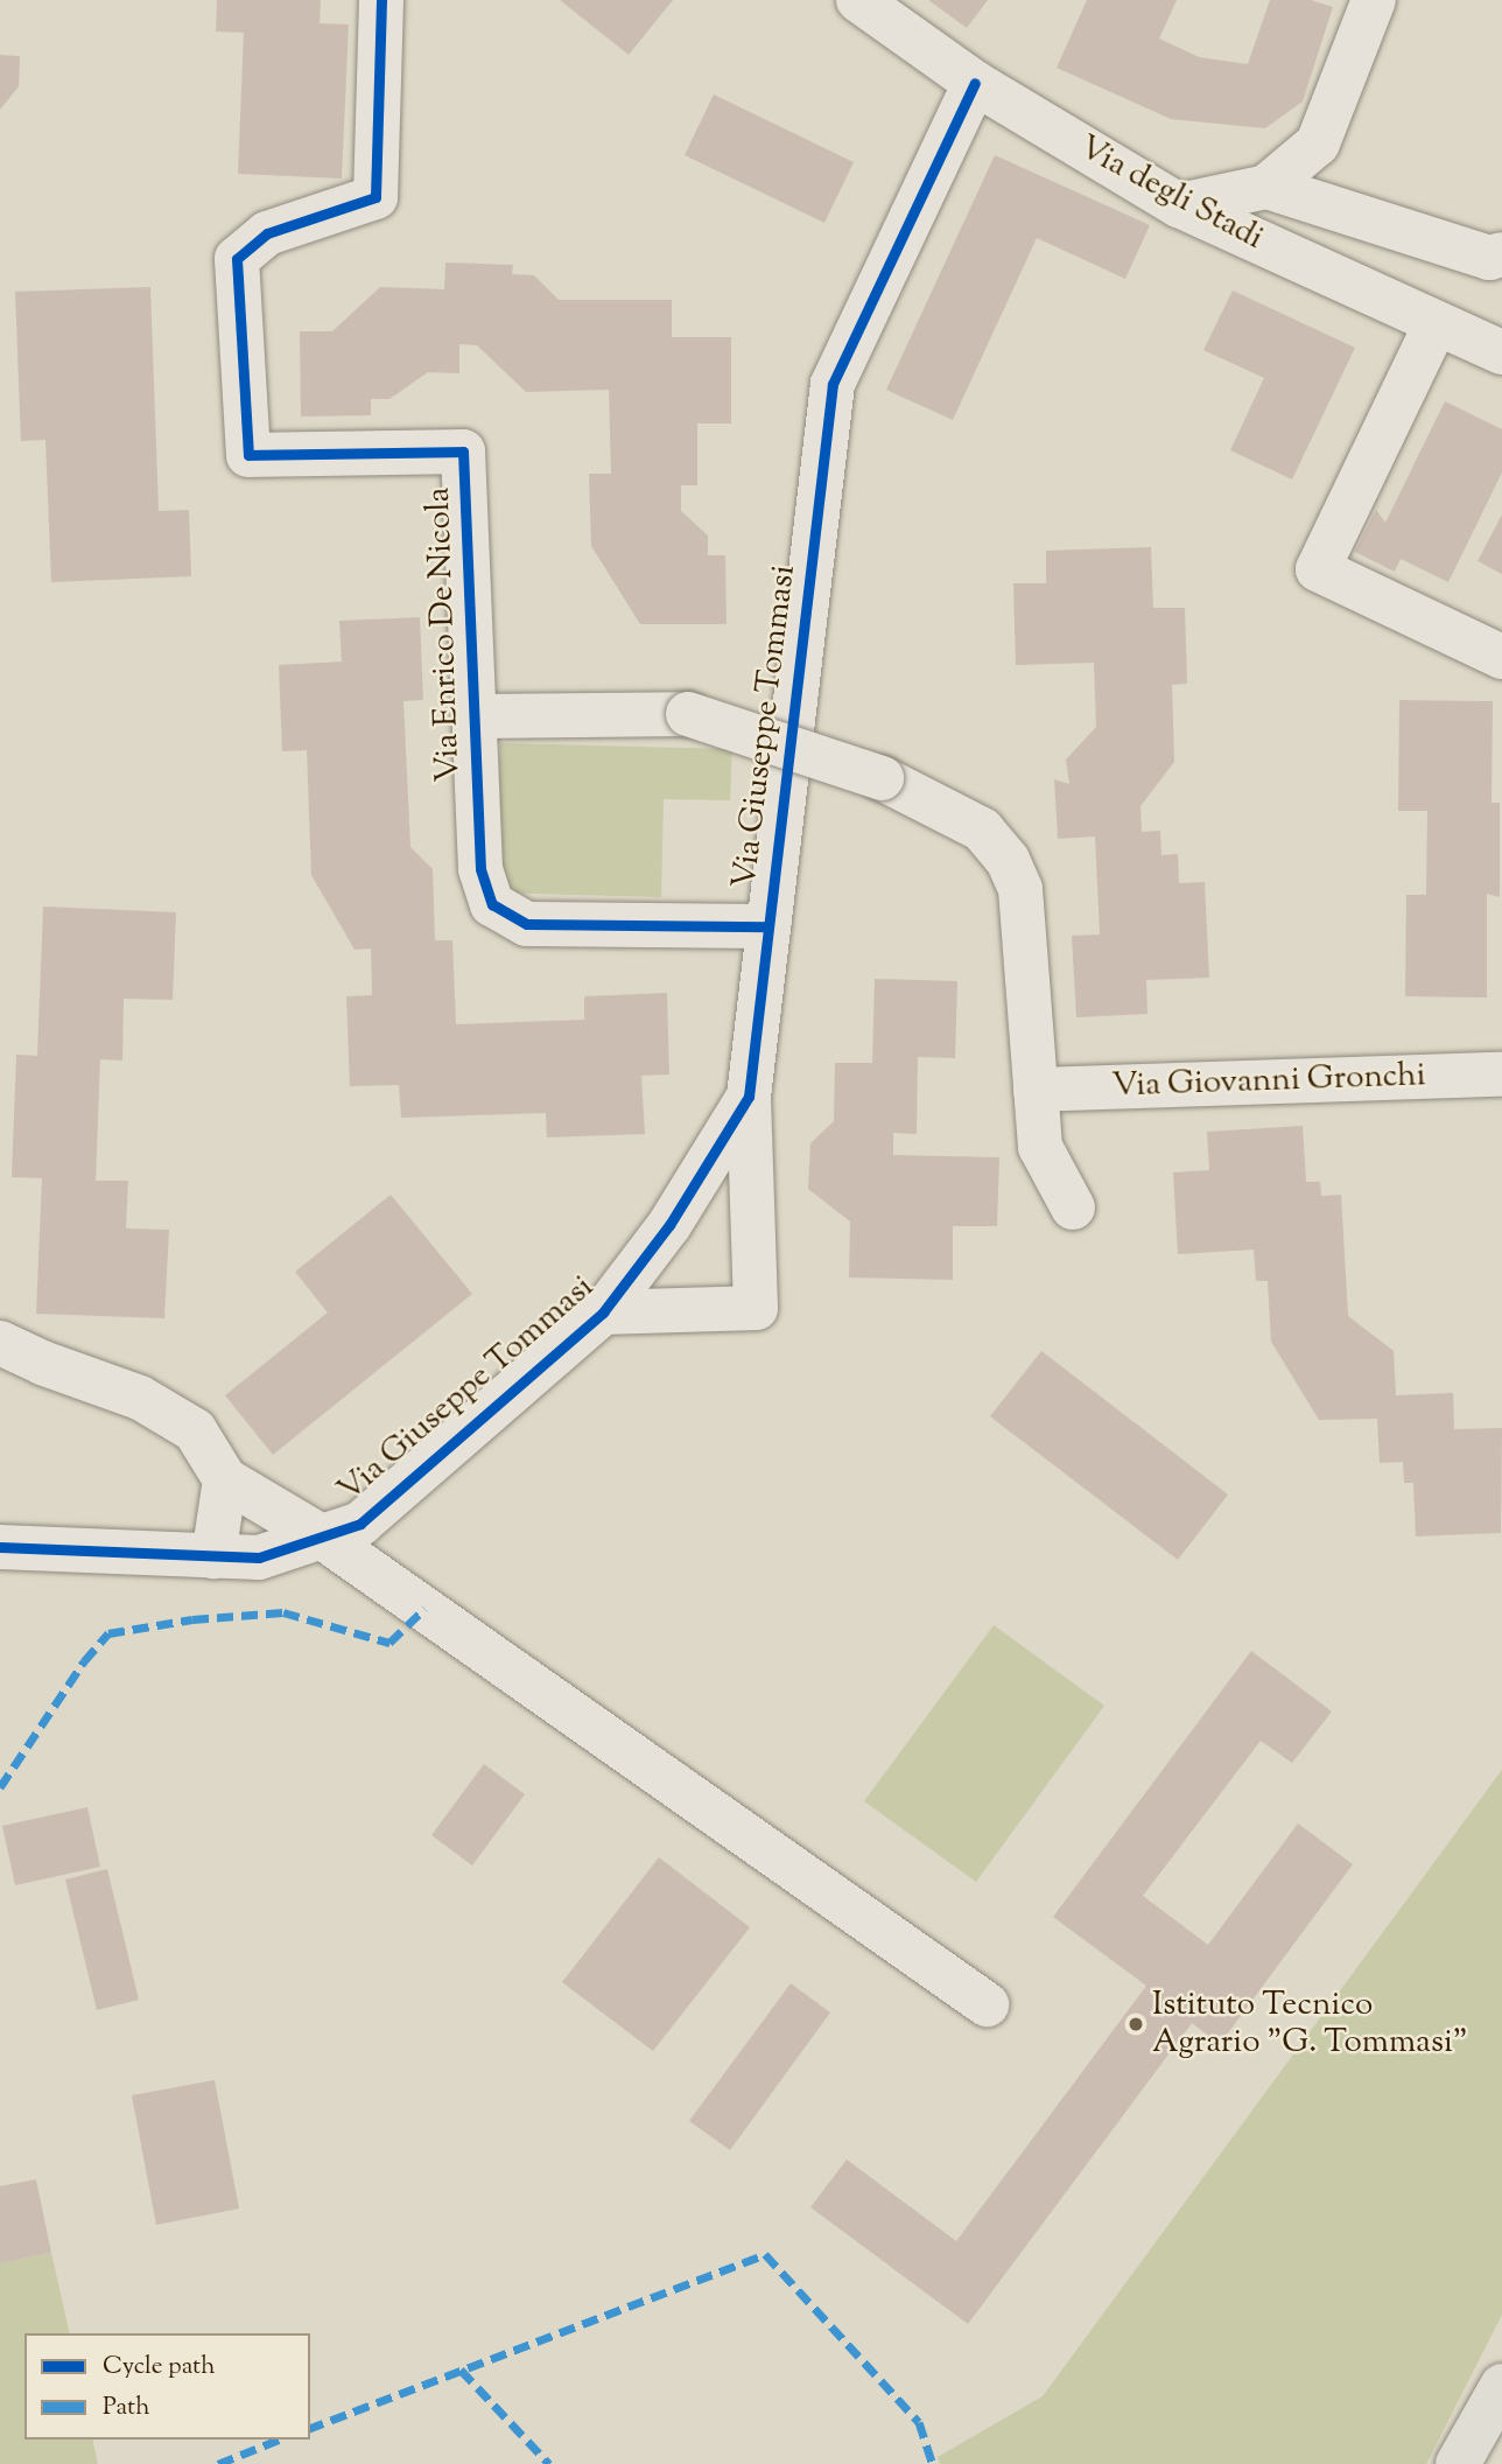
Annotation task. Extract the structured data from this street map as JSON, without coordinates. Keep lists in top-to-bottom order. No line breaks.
{"streets":{"street":["Via degli Stadi","Via Enrico De Nicola","Via Giuseppe Tommasi","Via Giovanni Gronchi"]},"crossings":[["Via degli Stadi","Via Giuseppe Tommasi"],["Via Enrico De Nicola","Via Giuseppe Tommasi"]],"places":["Istituto Tecnico Agrario \"G. Tommasi\""],"legend":["Cycle path","Path"]}
